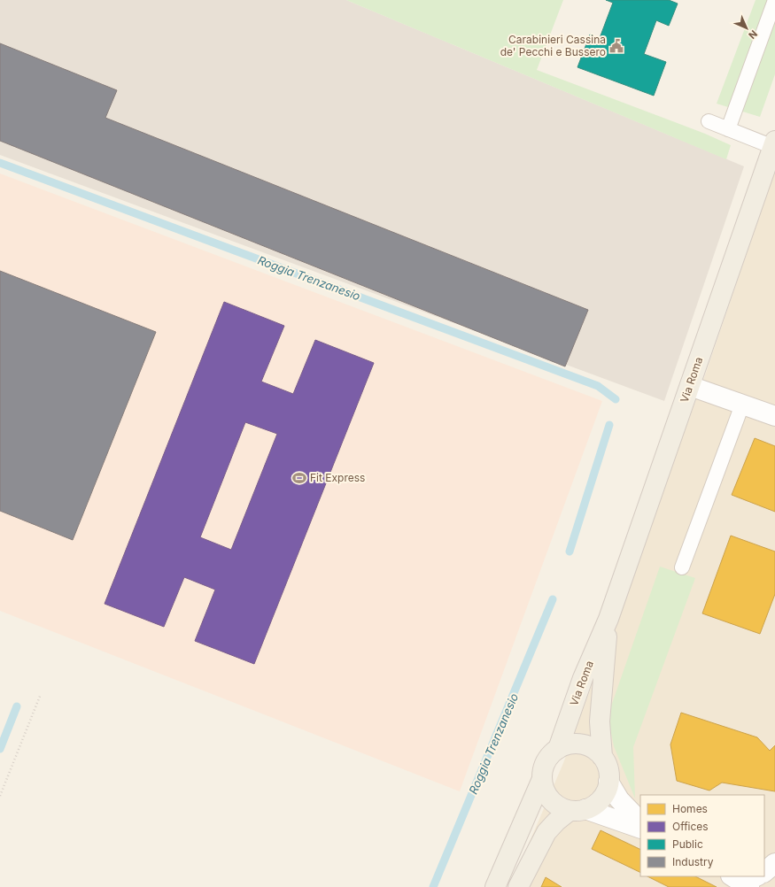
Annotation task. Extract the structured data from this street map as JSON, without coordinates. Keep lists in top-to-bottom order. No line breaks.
{"streets":{"main road":["Via Roma"]},"water":["Roggia Trenzanesio"],"places":{"public building":["Carabinieri Cassina de' Pecchi e Bussero"],"sports":["Fit Express"]},"legend":["Homes","Offices","Public","Industry"],"north":"bottom right"}
